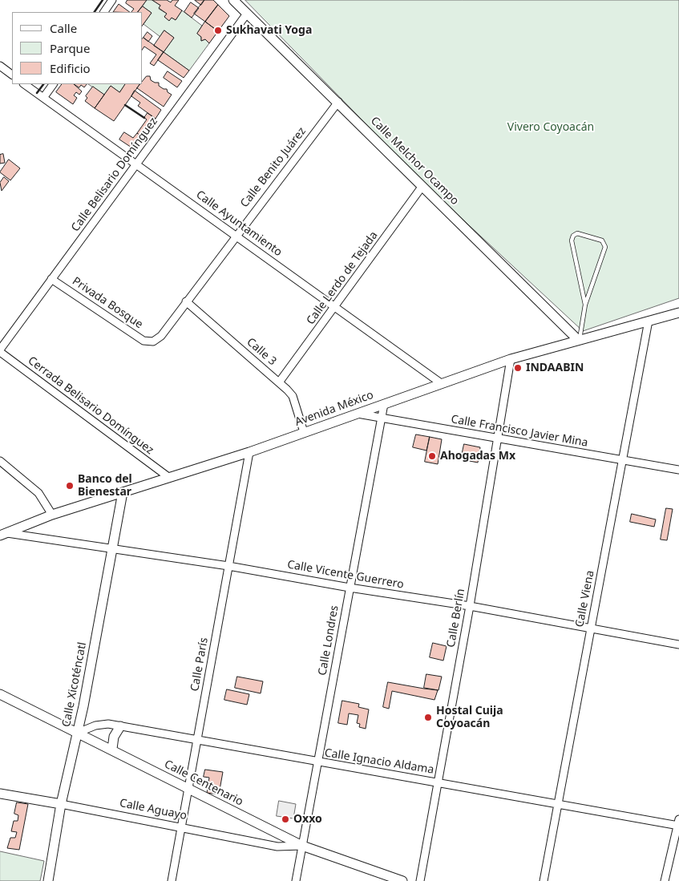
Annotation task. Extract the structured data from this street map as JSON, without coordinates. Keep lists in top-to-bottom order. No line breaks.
{"streets":{"street":["Calle Melchor Ocampo","Calle Benito Juárez","Calle Belisario Domínguez","Calle Ayuntamiento","Calle Lerdo de Tejada","Privada Bosque","Calle 3","Cerrada Belisario Domínguez","Avenida México","Calle Francisco Javier Mina","Calle Vicente Guerrero","Calle Viena","Calle Berlín","Calle Londres","Calle París","Calle Xicoténcatl","Calle Ignacio Aldama","Calle Centenario","Calle Aguayo"]},"crossings":[["Calle Melchor Ocampo","Calle Benito Juárez"],["Calle Melchor Ocampo","Calle Belisario Domínguez"],["Calle Melchor Ocampo","Calle Lerdo de Tejada"],["Calle Melchor Ocampo","Avenida México"],["Calle Benito Juárez","Calle Ayuntamiento"],["Calle Benito Juárez","Privada Bosque"],["Calle Benito Juárez","Calle 3"],["Calle Belisario Domínguez","Calle Ayuntamiento"],["Calle Belisario Domínguez","Privada Bosque"],["Calle Belisario Domínguez","Cerrada Belisario Domínguez"],["Calle Ayuntamiento","Calle Lerdo de Tejada"],["Calle Ayuntamiento","Avenida México"],["Calle Lerdo de Tejada","Calle 3"],["Calle 3","Avenida México"],["Cerrada Belisario Domínguez","Avenida México"],["Avenida México","Calle Francisco Javier Mina"],["Avenida México","Calle Vicente Guerrero"],["Avenida México","Calle Viena"],["Avenida México","Calle Berlín"],["Avenida México","Calle Londres"],["Avenida México","Calle París"],["Avenida México","Calle Xicoténcatl"],["Calle Francisco Javier Mina","Calle Viena"],["Calle Francisco Javier Mina","Calle Berlín"],["Calle Francisco Javier Mina","Calle Londres"],["Calle Vicente Guerrero","Calle Viena"],["Calle Vicente Guerrero","Calle Berlín"],["Calle Vicente Guerrero","Calle Londres"],["Calle Vicente Guerrero","Calle París"],["Calle Vicente Guerrero","Calle Xicoténcatl"],["Calle Viena","Calle Ignacio Aldama"],["Calle Berlín","Calle Ignacio Aldama"],["Calle Londres","Calle Ignacio Aldama"],["Calle Londres","Calle Centenario"],["Calle Londres","Calle Aguayo"],["Calle París","Calle Ignacio Aldama"],["Calle París","Calle Centenario"],["Calle París","Calle Aguayo"],["Calle Xicoténcatl","Calle Ignacio Aldama"],["Calle Xicoténcatl","Calle Centenario"],["Calle Xicoténcatl","Calle Aguayo"],["Calle Ignacio Aldama","Calle Centenario"],["Calle Centenario","Calle Aguayo"]],"parks":["Vivero Coyoacán"],"places":["Sukhavati Yoga","INDAABIN","Ahogadas Mx","Banco del Bienestar","Hostal Cuija Coyoacán","Oxxo"],"legend":["Calle","Parque","Edificio"]}
